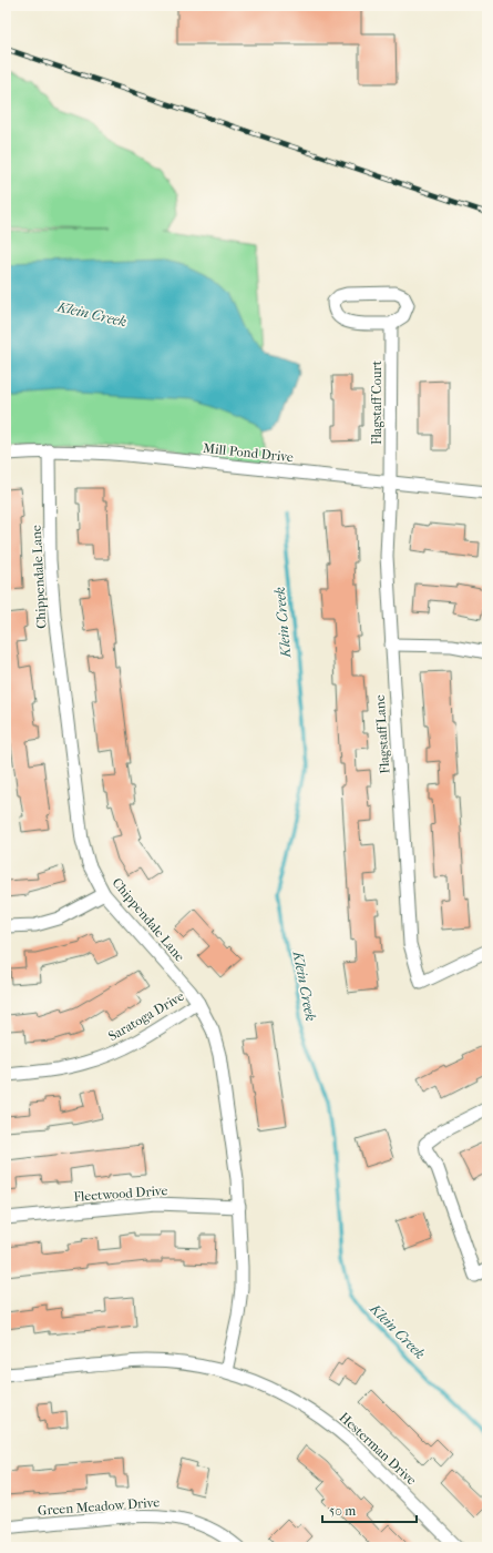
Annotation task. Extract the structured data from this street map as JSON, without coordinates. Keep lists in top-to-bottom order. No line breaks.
{"streets":{"street":["Flagstaff Court","Mill Pond Drive","Chippendale Lane","Flagstaff Lane","Saratoga Drive","Fleetwood Drive","Hesterman Drive","Green Meadow Drive"]},"crossings":[["Flagstaff Court","Mill Pond Drive"],["Flagstaff Court","Flagstaff Lane"],["Mill Pond Drive","Chippendale Lane"],["Mill Pond Drive","Flagstaff Lane"],["Chippendale Lane","Saratoga Drive"],["Chippendale Lane","Fleetwood Drive"],["Chippendale Lane","Hesterman Drive"]],"water":["Klein Creek"],"scale_bar":"50 m"}
